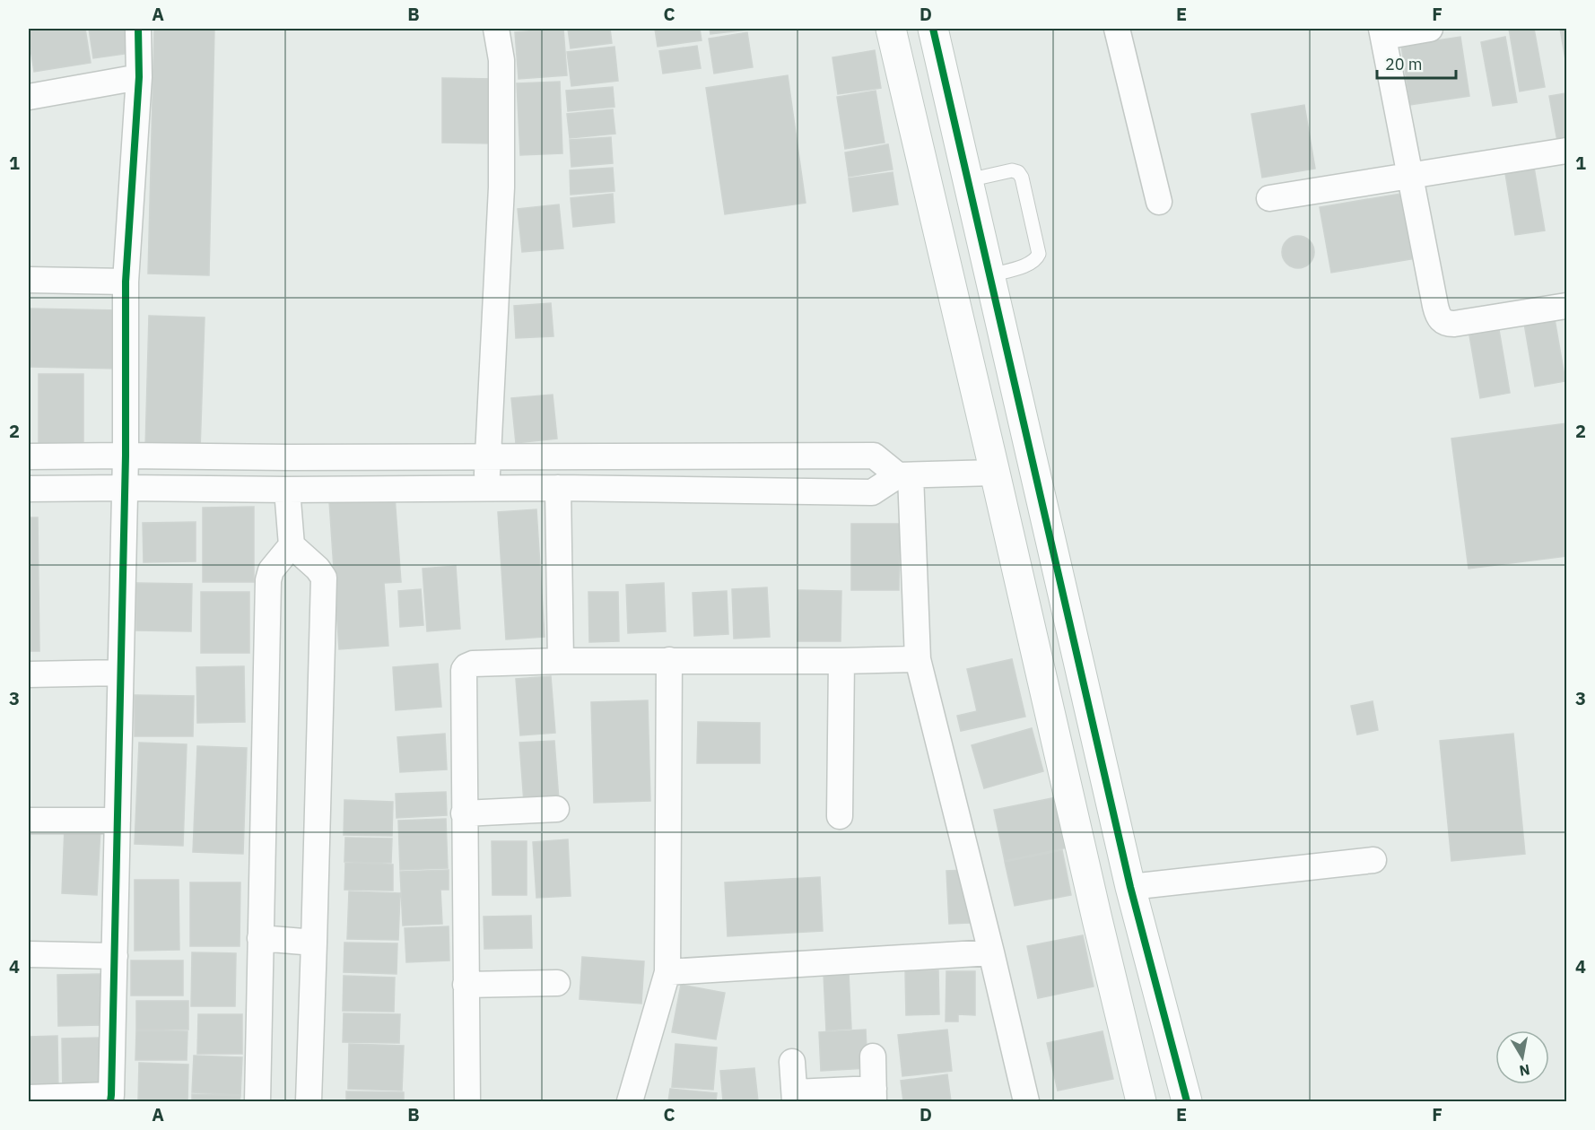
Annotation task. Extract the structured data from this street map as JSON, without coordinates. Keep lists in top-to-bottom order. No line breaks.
{"scale_bar":"20 m","north":"bottom","grid":{"columns":["A","B","C","D","E","F"],"rows":["1","2","3","4"]}}
